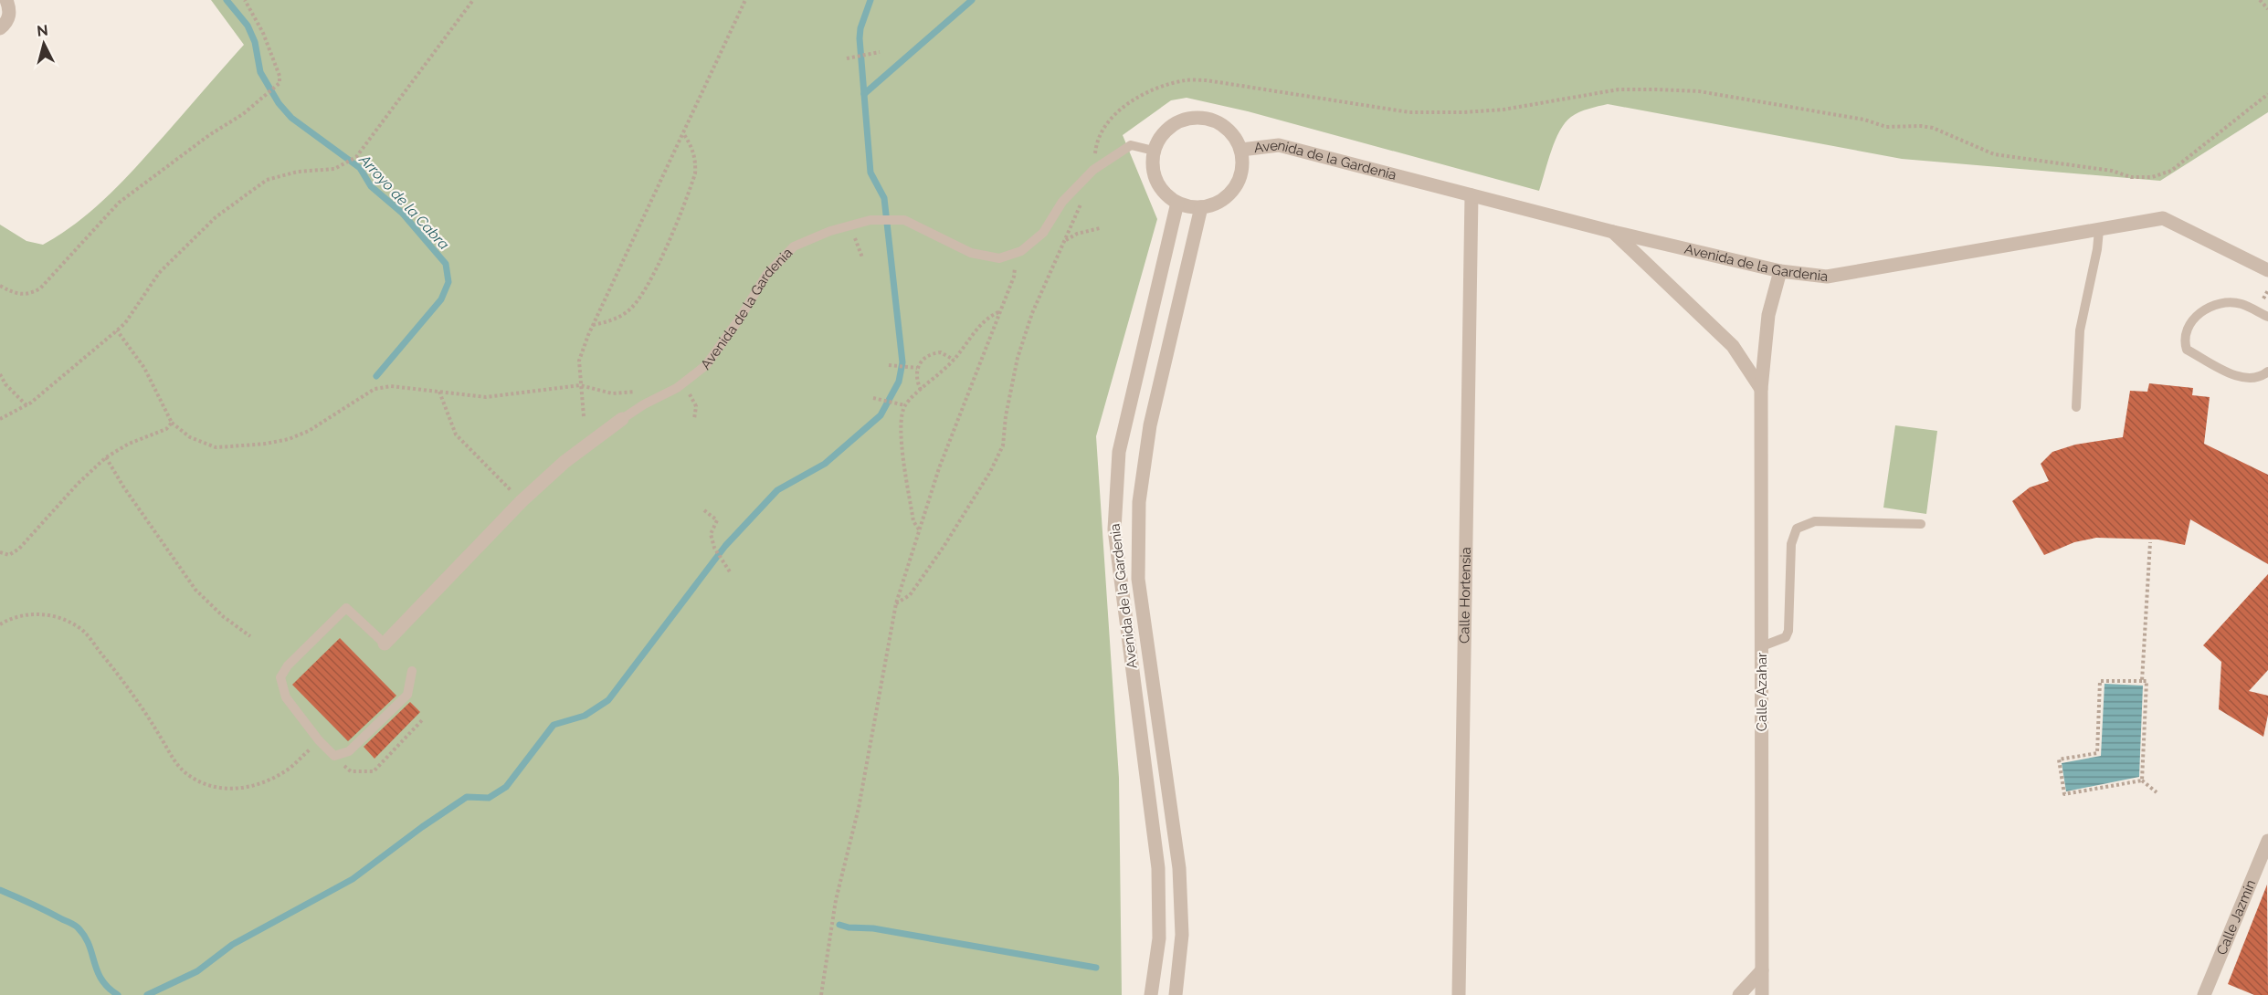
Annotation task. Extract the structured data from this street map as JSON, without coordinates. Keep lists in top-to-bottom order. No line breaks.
{"streets":{"street":["Avenida de la Gardenia","Calle Hortensia","Calle Azahar","Calle Jazmín"]},"crossings":[["Avenida de la Gardenia","Calle Hortensia"],["Avenida de la Gardenia","Calle Azahar"]],"water":["Arroyo de la Cabra"],"north":"top"}
